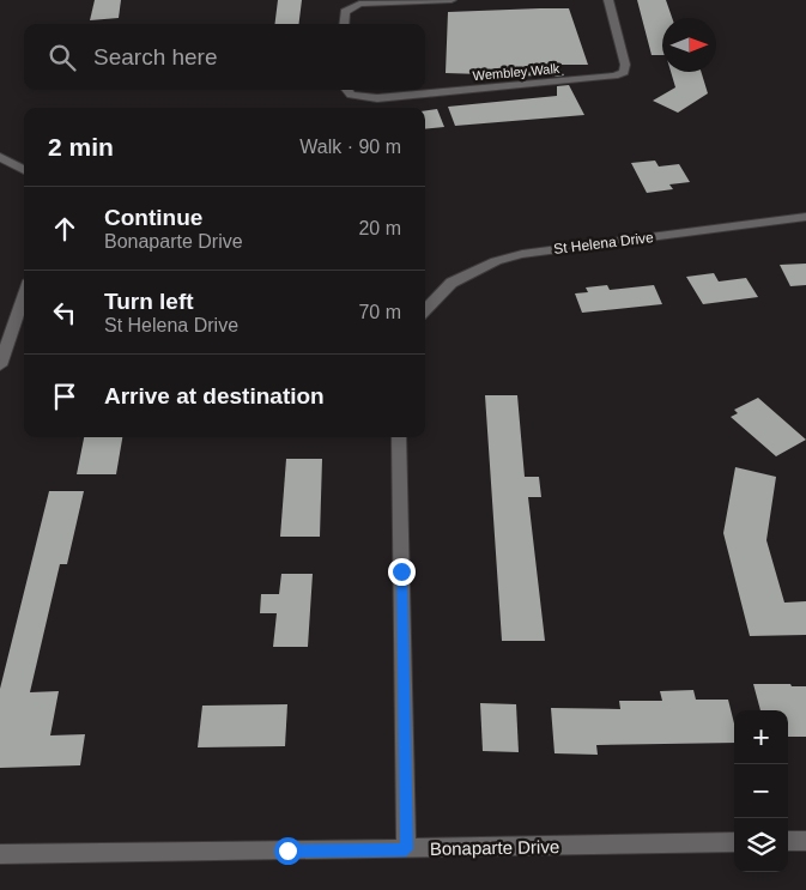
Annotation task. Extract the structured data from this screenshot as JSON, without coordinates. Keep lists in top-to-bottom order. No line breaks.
{"streets":{"street":["Wembley Walk","St Helena Drive","Bonaparte Drive"]},"north":"right","page":{"search":"Search here","heading":["2 min","Walk · 90 m"],"list":[["Continue","Bonaparte Drive","20 m"],["Turn left","St Helena Drive","70 m"],"Arrive at destination"],"map_buttons":["+","−"]}}
